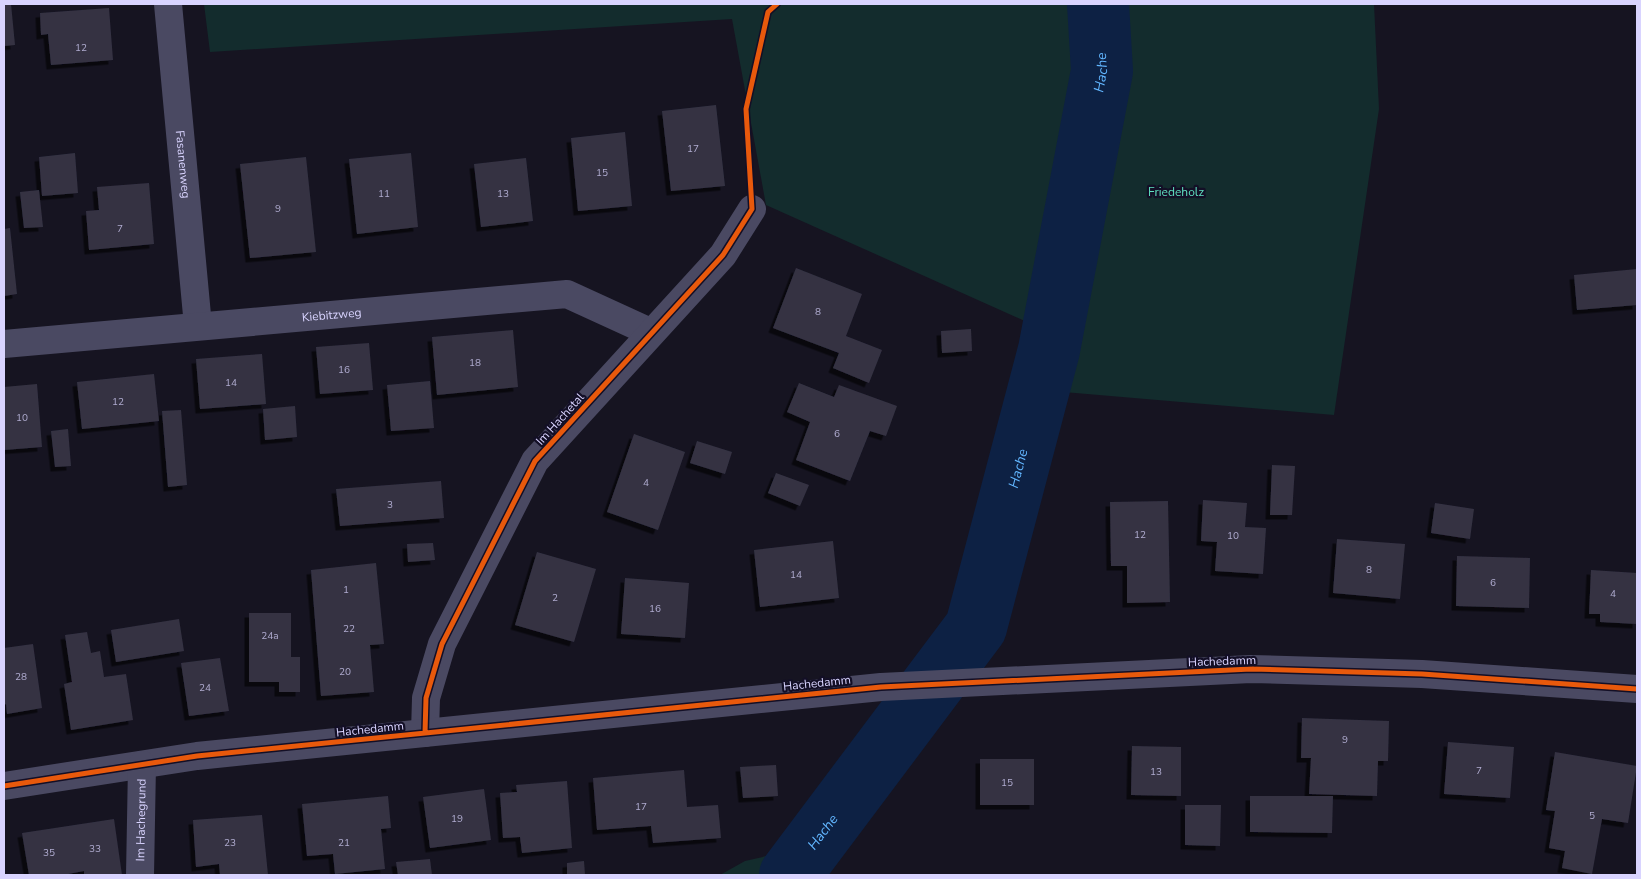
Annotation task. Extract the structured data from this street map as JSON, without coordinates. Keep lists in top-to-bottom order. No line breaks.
{"streets":{"street":["Fasanenweg","Kiebitzweg","Im Hachetal","Hachedamm","Im Hachegrund"]},"crossings":[["Fasanenweg","Kiebitzweg"],["Kiebitzweg","Im Hachetal"],["Im Hachetal","Hachedamm"],["Hachedamm","Im Hachegrund"]],"water":["Hache"],"parks":["Friedeholz"],"house_numbers":["12","17","15","11","13","9","7","8","18","16","14","12","10","6","4","3","12","10","8","14","6","1","4","2","16","22","24a","20","28","24","9","7","13","15","17","5","19","23","21","33","35"]}
